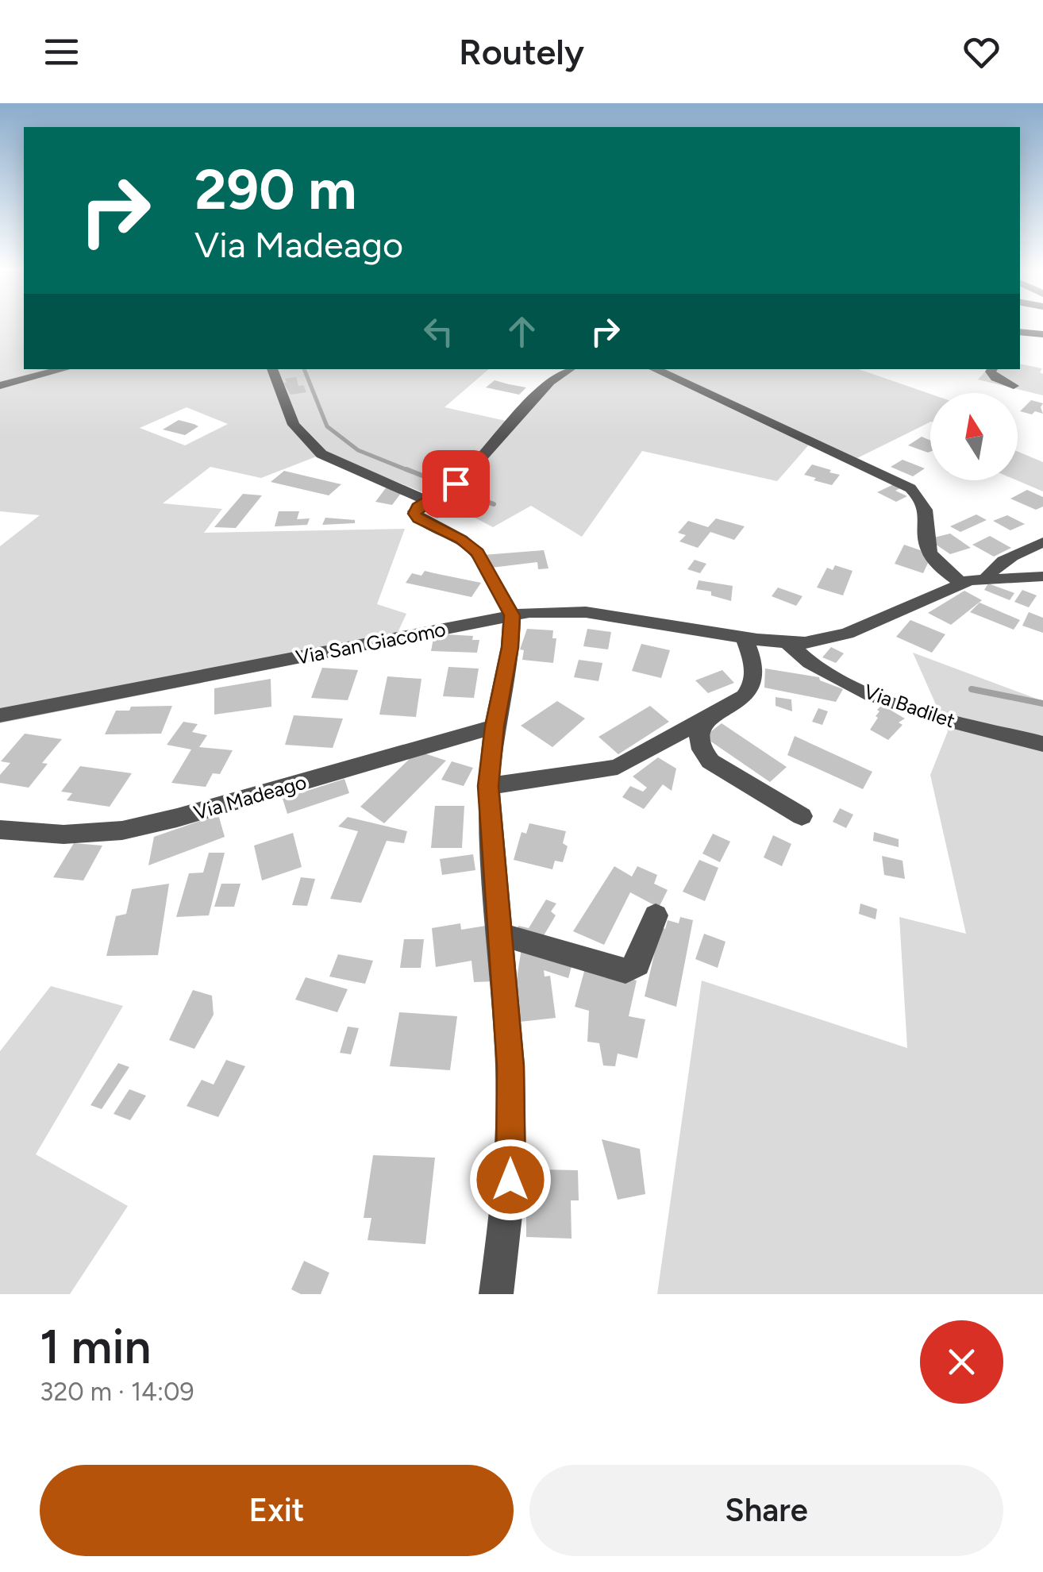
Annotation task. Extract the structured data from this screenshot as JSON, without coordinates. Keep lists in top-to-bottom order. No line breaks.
{"streets":{"street":["Via San Giacomo","Via Badilet","Via Madeago"]},"crossings":[["Via San Giacomo","Via Badilet"]],"north":"top","page":{"header":"Routely","turn":["290 m","Via Madeago"],"heading":["1 min","320 m · 14:09"],"buttons":["Exit","Share"]}}
